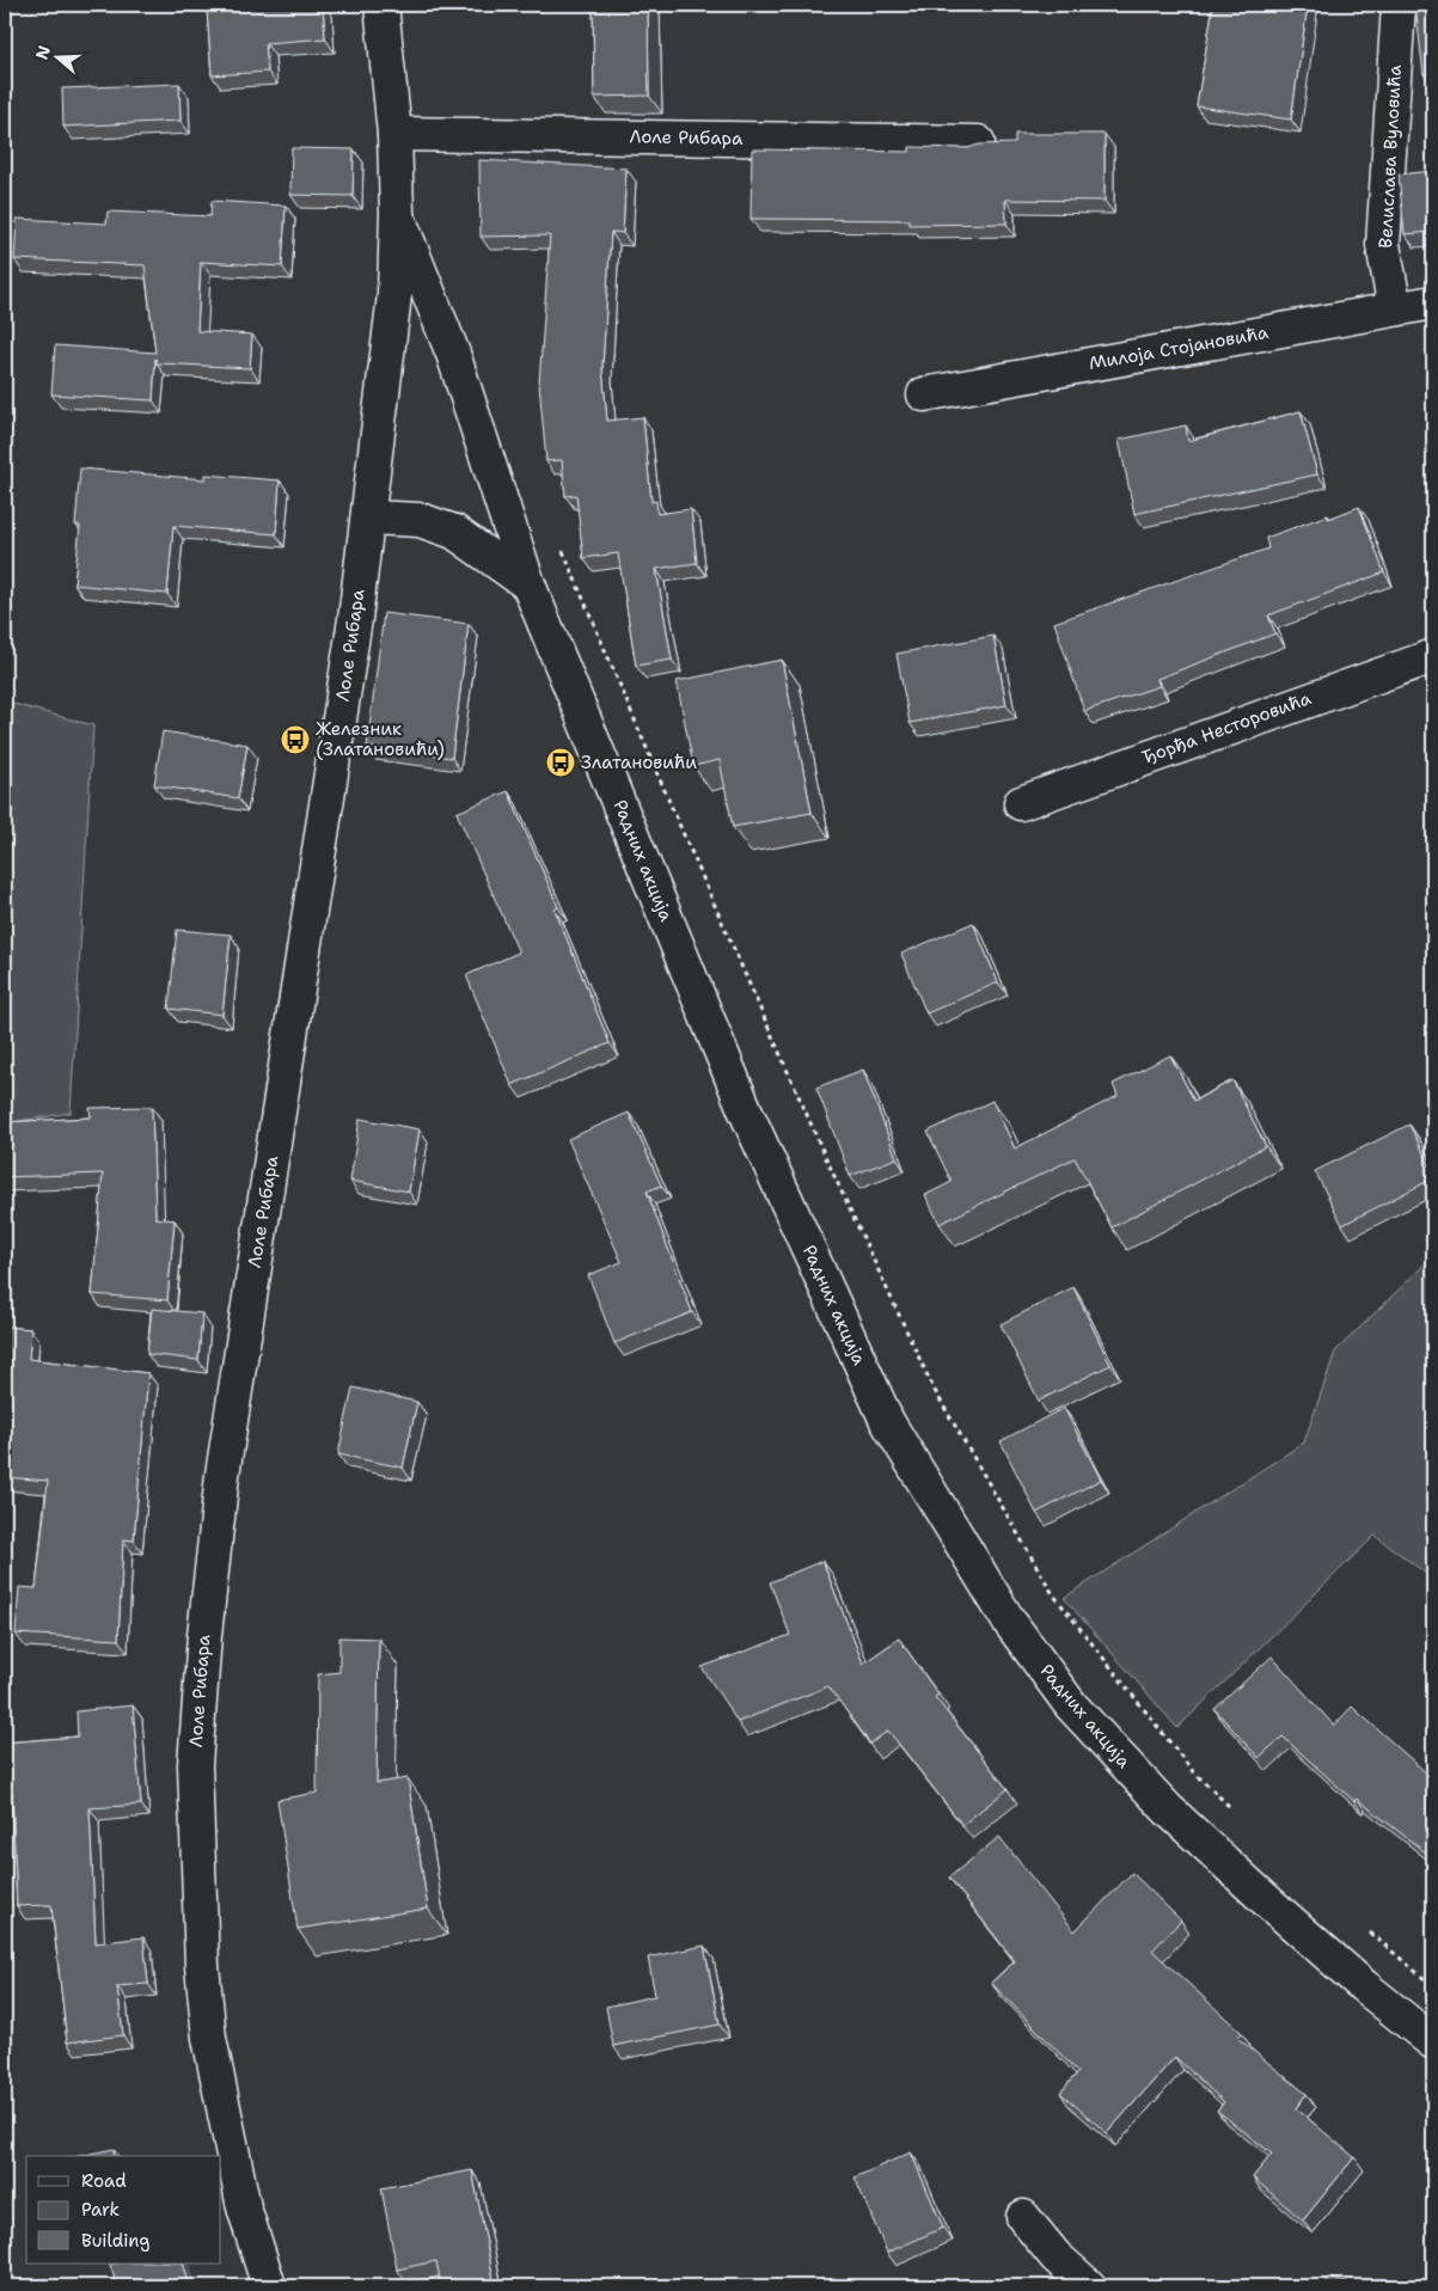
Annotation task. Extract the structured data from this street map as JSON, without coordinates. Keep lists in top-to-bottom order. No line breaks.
{"streets":{"main road":["Лоле Рибара","Велислава Вуловића","Милоја Стојановића","Ђорђа Несторовића","Радних акција"]},"crossings":[["Лоле Рибара","Радних акција"],["Велислава Вуловића","Милоја Стојановића"]],"places":{"bus stop":["Железник (Златановићи)","Златановићи"]},"legend":["Road","Park","Building"],"north":"left"}
